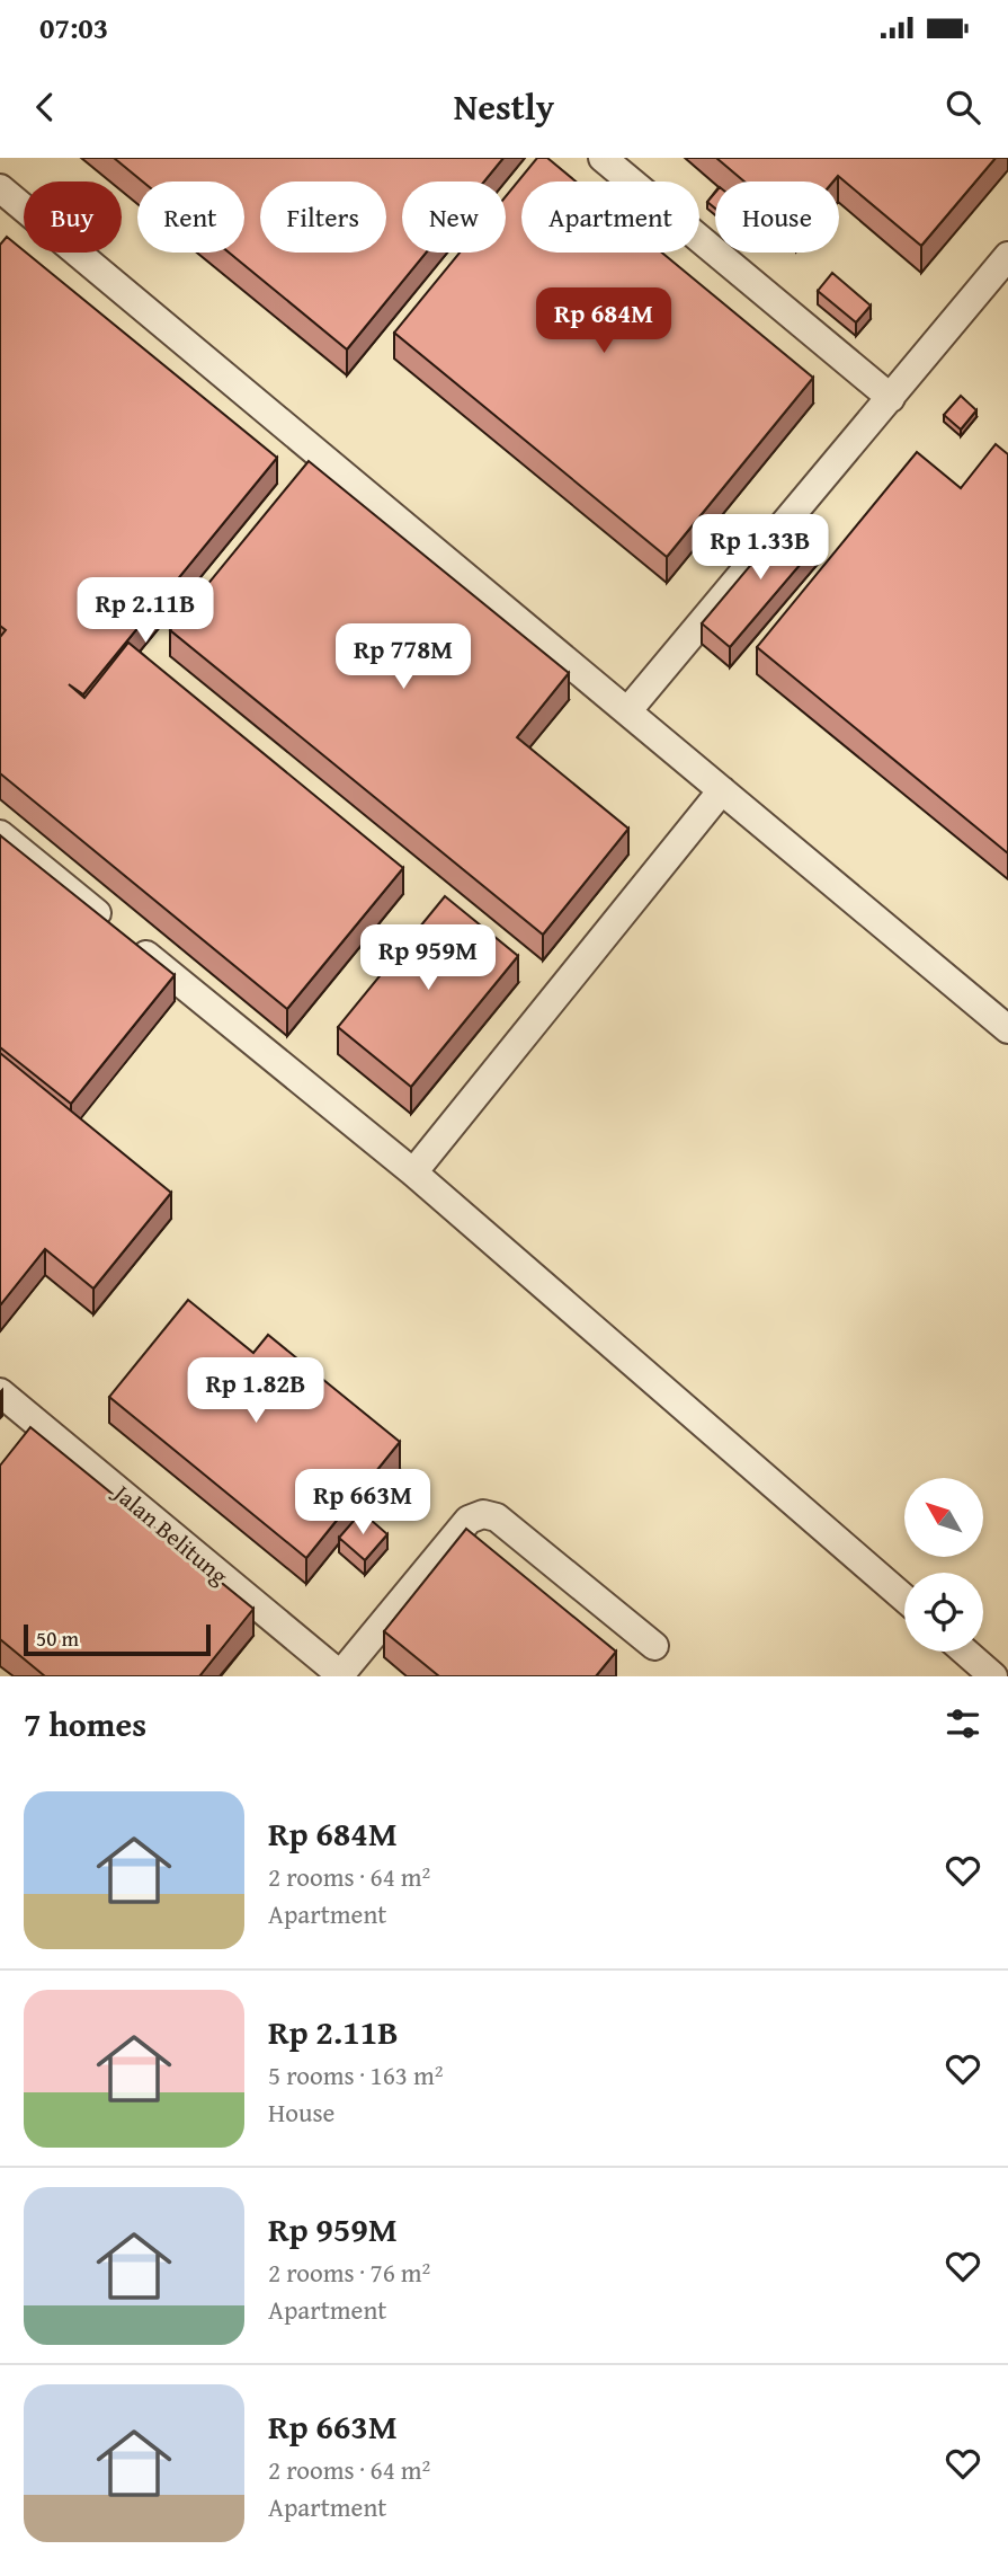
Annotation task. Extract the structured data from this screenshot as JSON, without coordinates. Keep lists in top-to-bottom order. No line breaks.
{"streets":{"lane":["Jalan Belitung"]},"scale_bar":"50 m","north":"top left","page":{"status":"07:03","header":"Nestly","chip":["Buy","Rent","Filters","New","Apartment","House"],"price":["Rp 684M","Rp 1.33B","Rp 2.11B","Rp 778M","Rp 959M","Rp 1.82B","Rp 663M"],"scale":"50 m","heading":"7 homes","list":[{"name":"Rp 684M","note":"2 rooms · 64 m² · Apartment"},{"name":"Rp 2.11B","note":"5 rooms · 163 m² · House"},{"name":"Rp 959M","note":"2 rooms · 76 m² · Apartment"},{"name":"Rp 663M","note":"2 rooms · 64 m² · Apartment"}]}}
